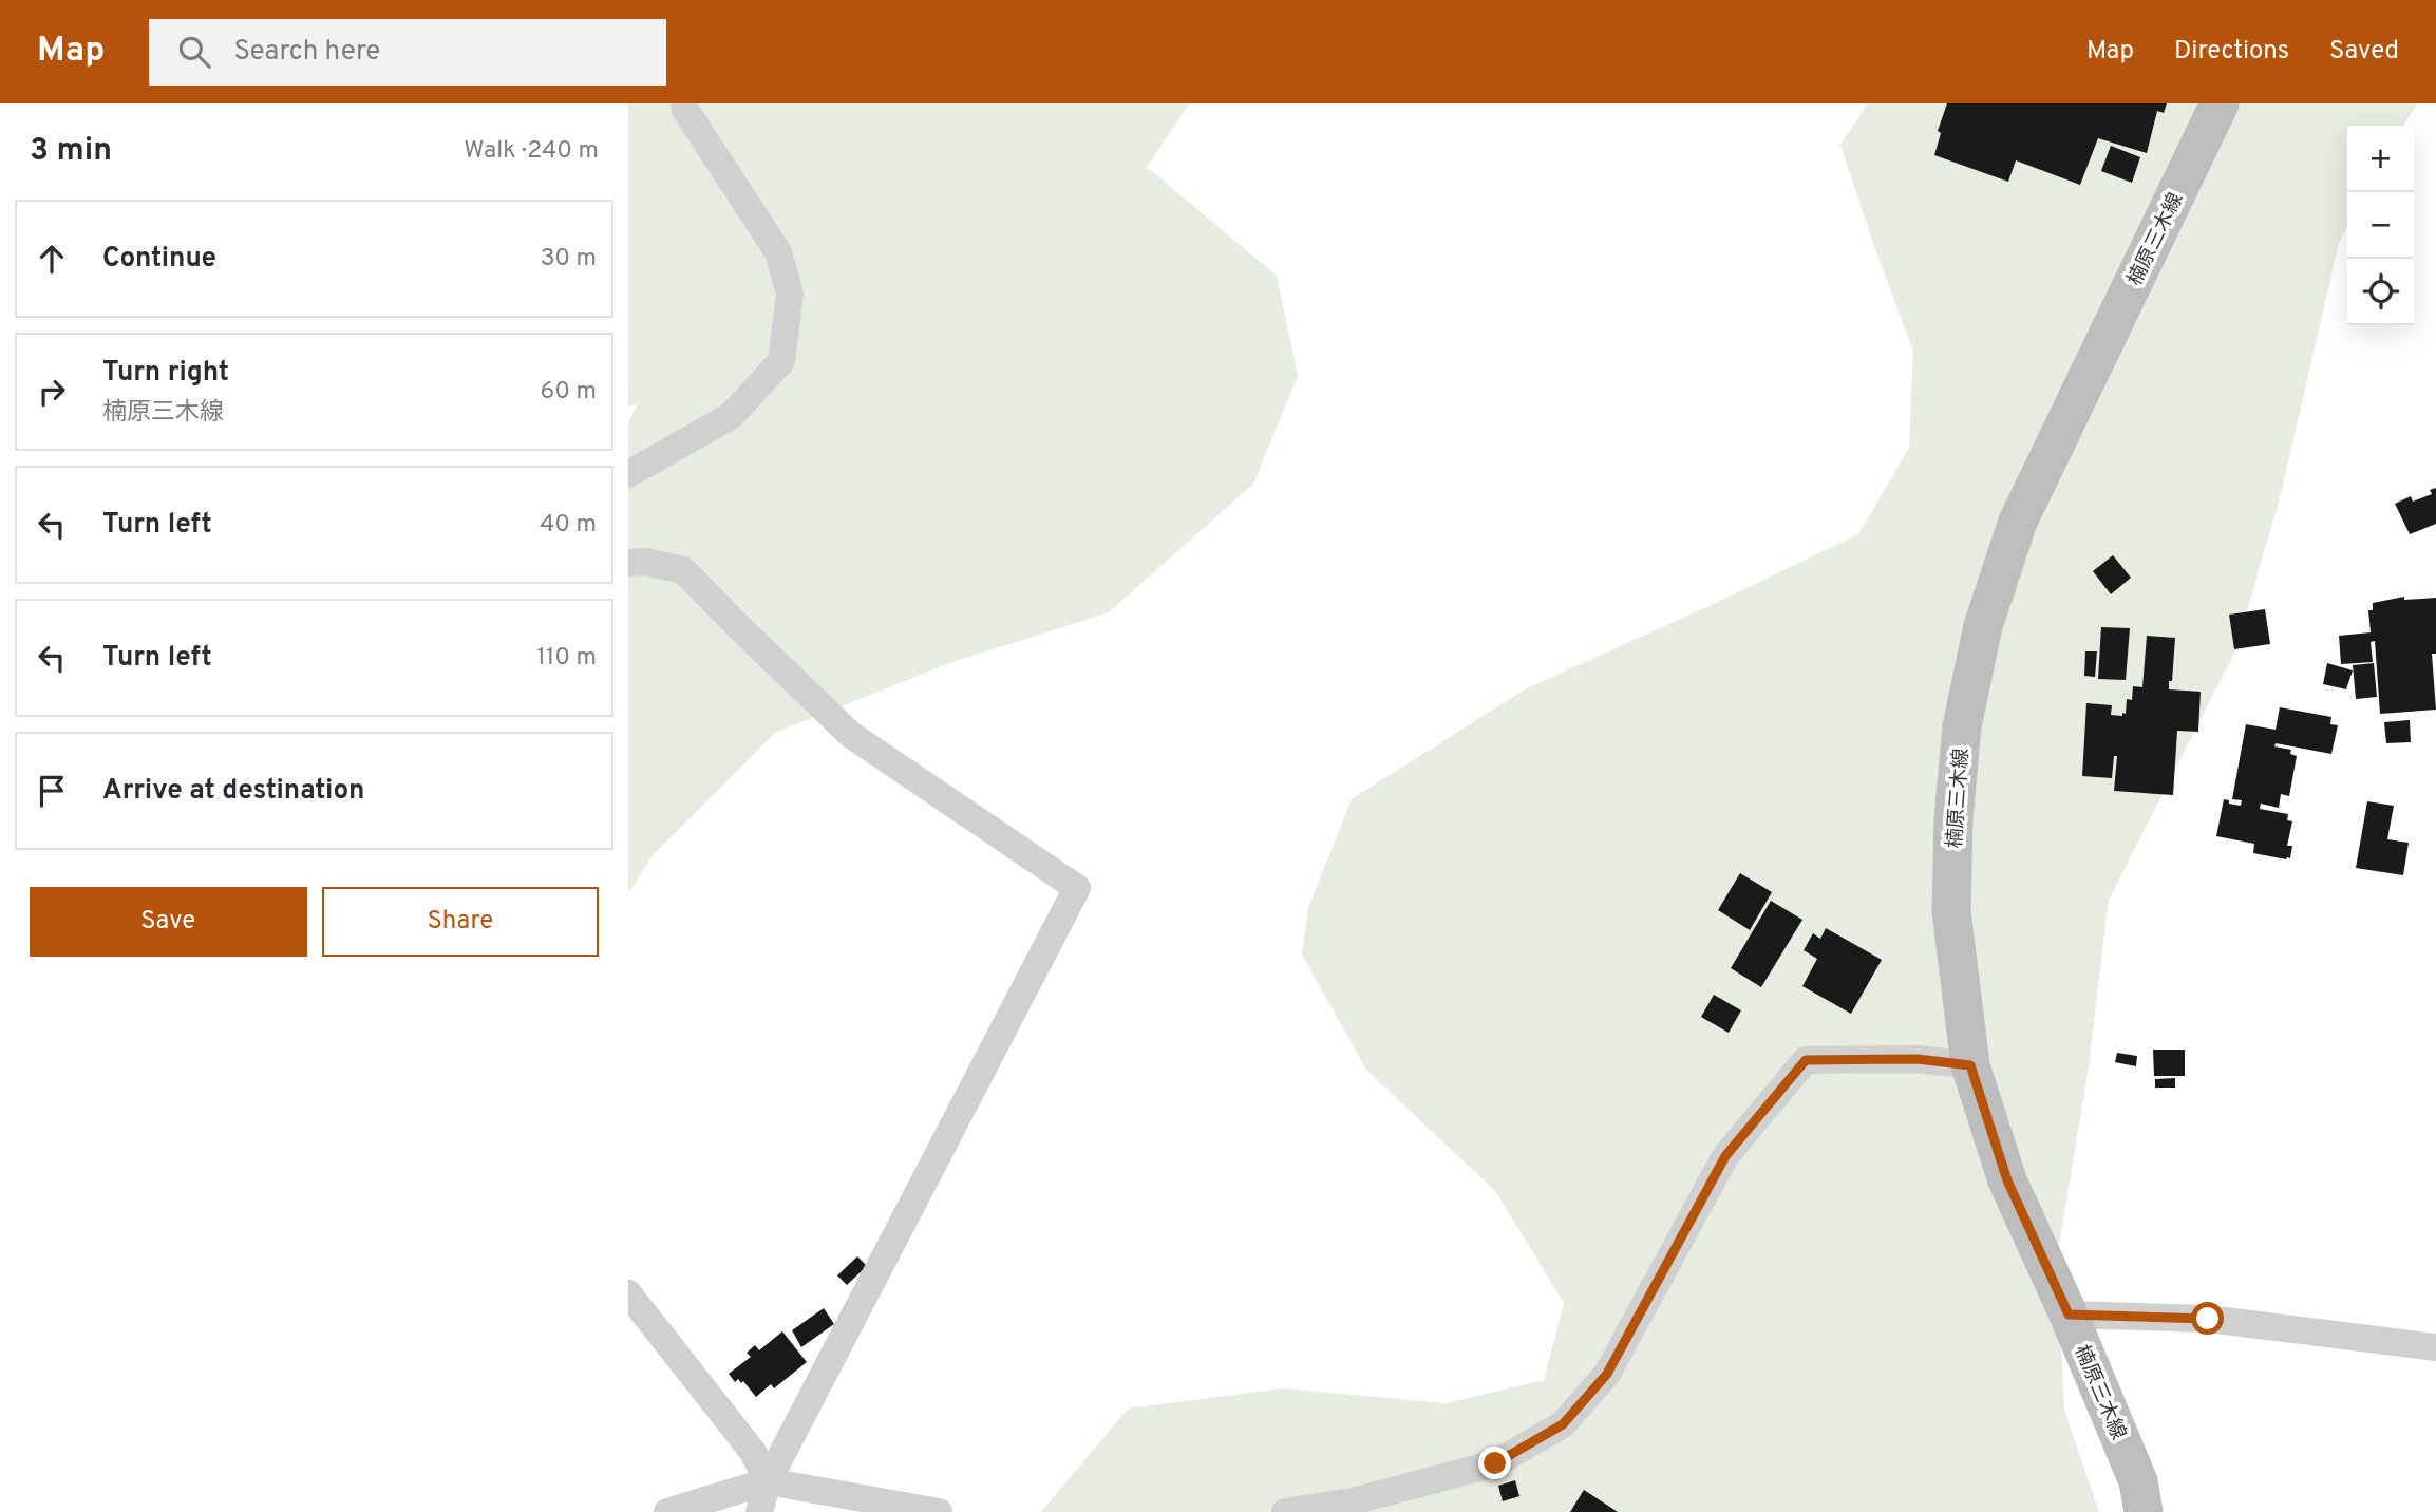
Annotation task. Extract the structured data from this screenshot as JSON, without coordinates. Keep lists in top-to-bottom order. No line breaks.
{"streets":{"main road":["楠原三木線"]},"page":{"header":"Map","search":"Search here","nav":["Map","Directions","Saved"],"heading":["3 min","Walk · 240 m"],"map_buttons":["+","−"],"list":[["Continue","30 m"],["Turn right","楠原三木線","60 m"],["Turn left","40 m"],["Turn left","110 m"],"Arrive at destination"],"buttons":["Save","Share"]}}
